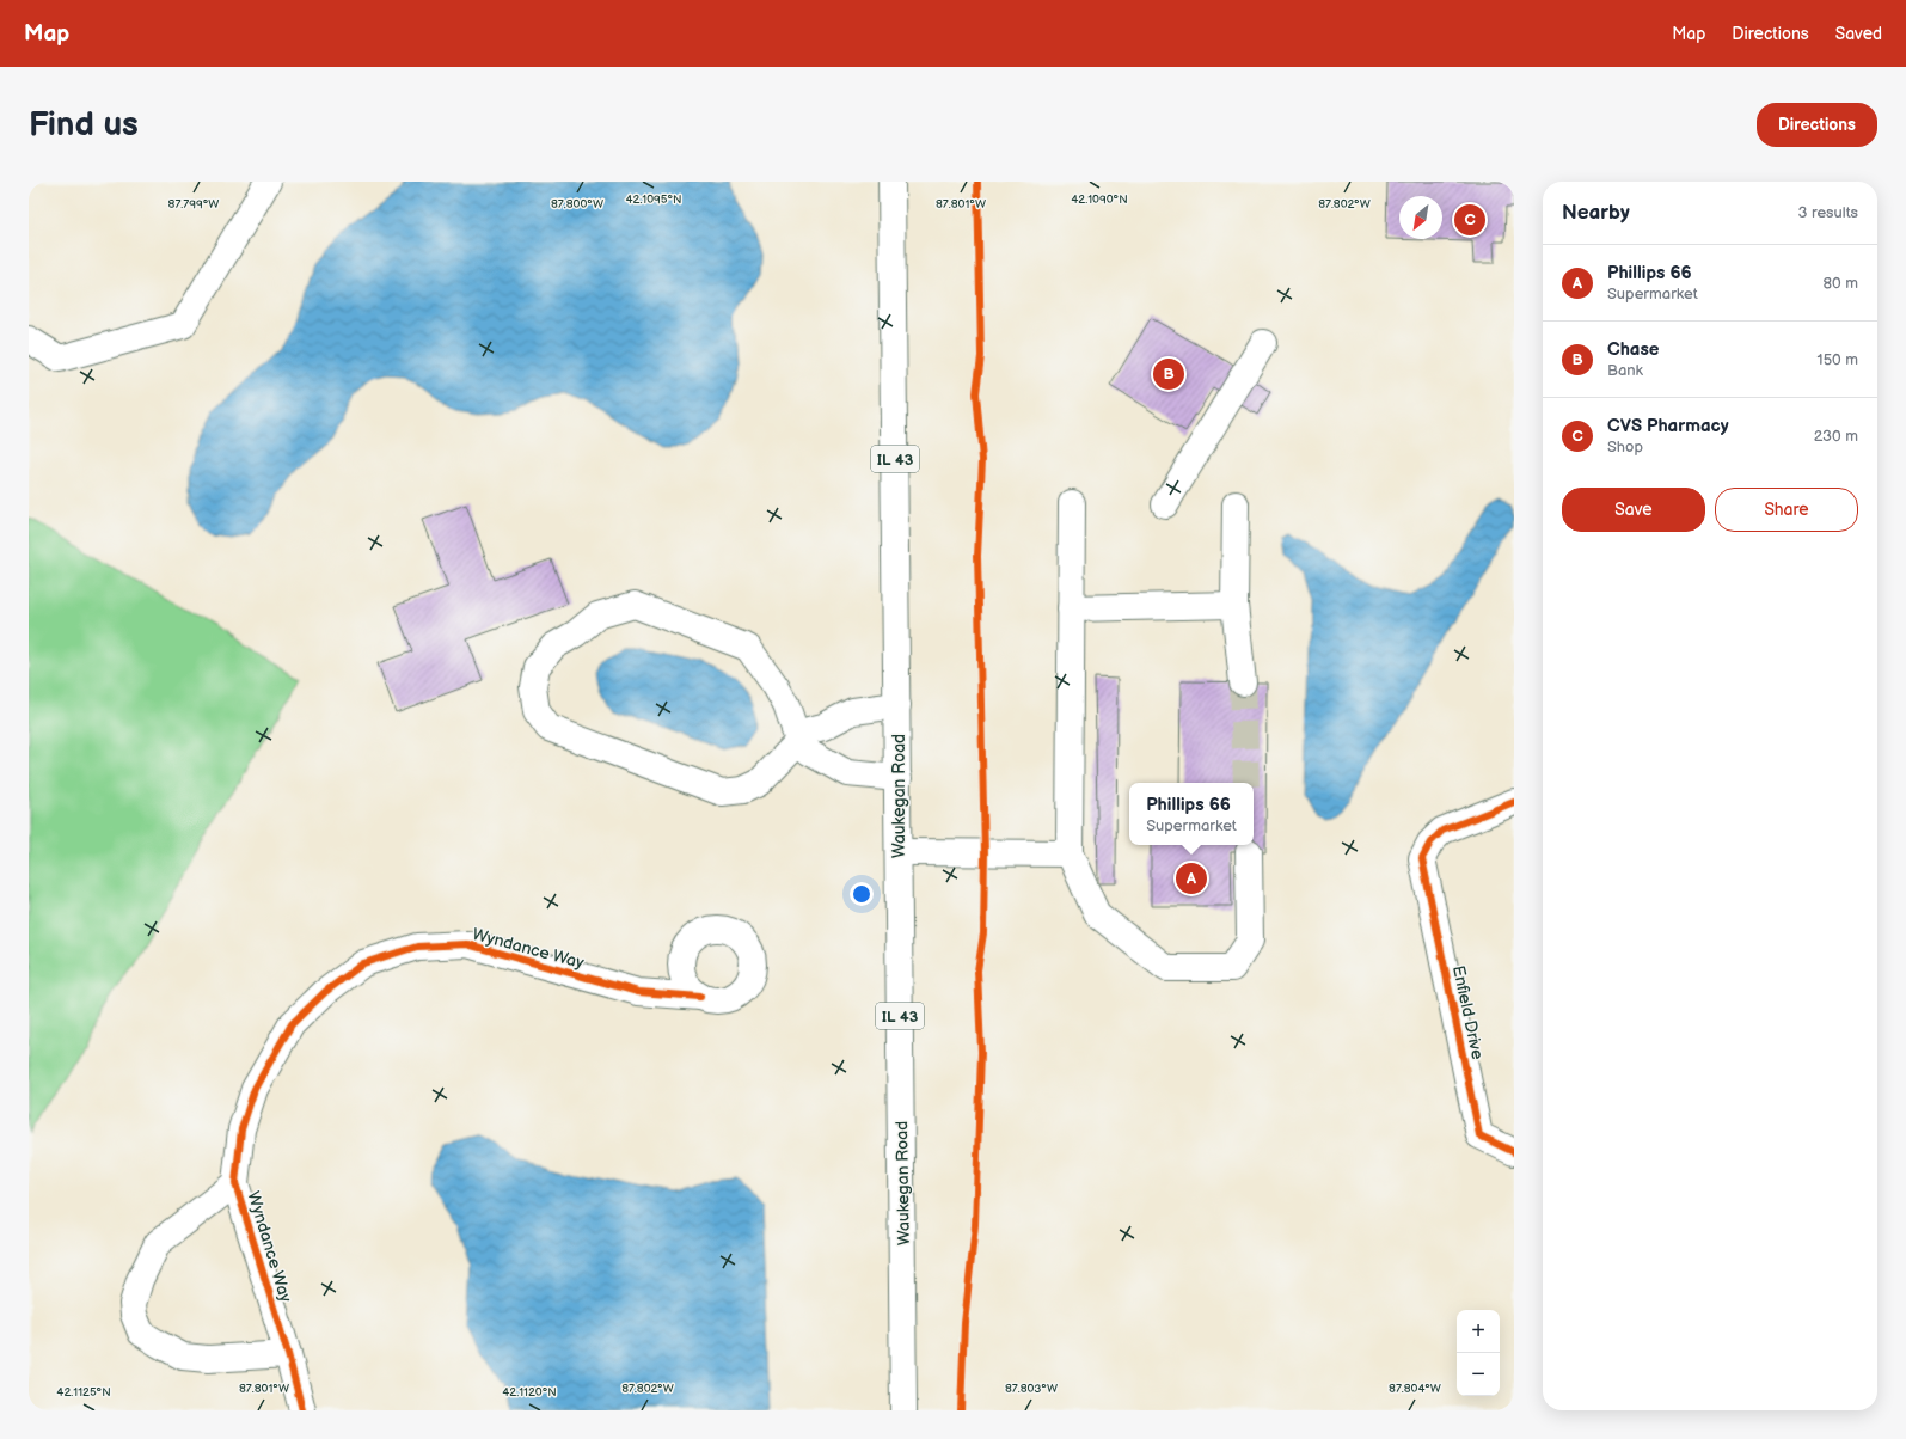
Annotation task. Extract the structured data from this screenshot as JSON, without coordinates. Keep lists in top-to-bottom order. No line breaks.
{"streets":{"street":["IL 43","Waukegan Road","Wyndance Way","Enfield Drive"]},"north":"bottom left","page":{"header":"Map","nav":["Map","Directions","Saved"],"buttons":["Directions",["Save","Share"]],"title":"Find us","heading":["Nearby","3 results"],"pins":["C","B","A"],"list":[{"mark":"A","name":"Phillips 66","note":"Supermarket","value":"80 m"},{"mark":"B","name":"Chase","note":"Bank","value":"150 m"},{"mark":"C","name":"CVS Pharmacy","note":"Shop","value":"230 m"}],"popup":["Phillips 66","Supermarket"],"map_buttons":["+","−"]},"coordinates":["42.1095°N","42.1090°N","87.799°W","87.800°W","87.801°W","87.802°W","87.803°W","87.804°W","42.1125°N","42.1120°N"]}
